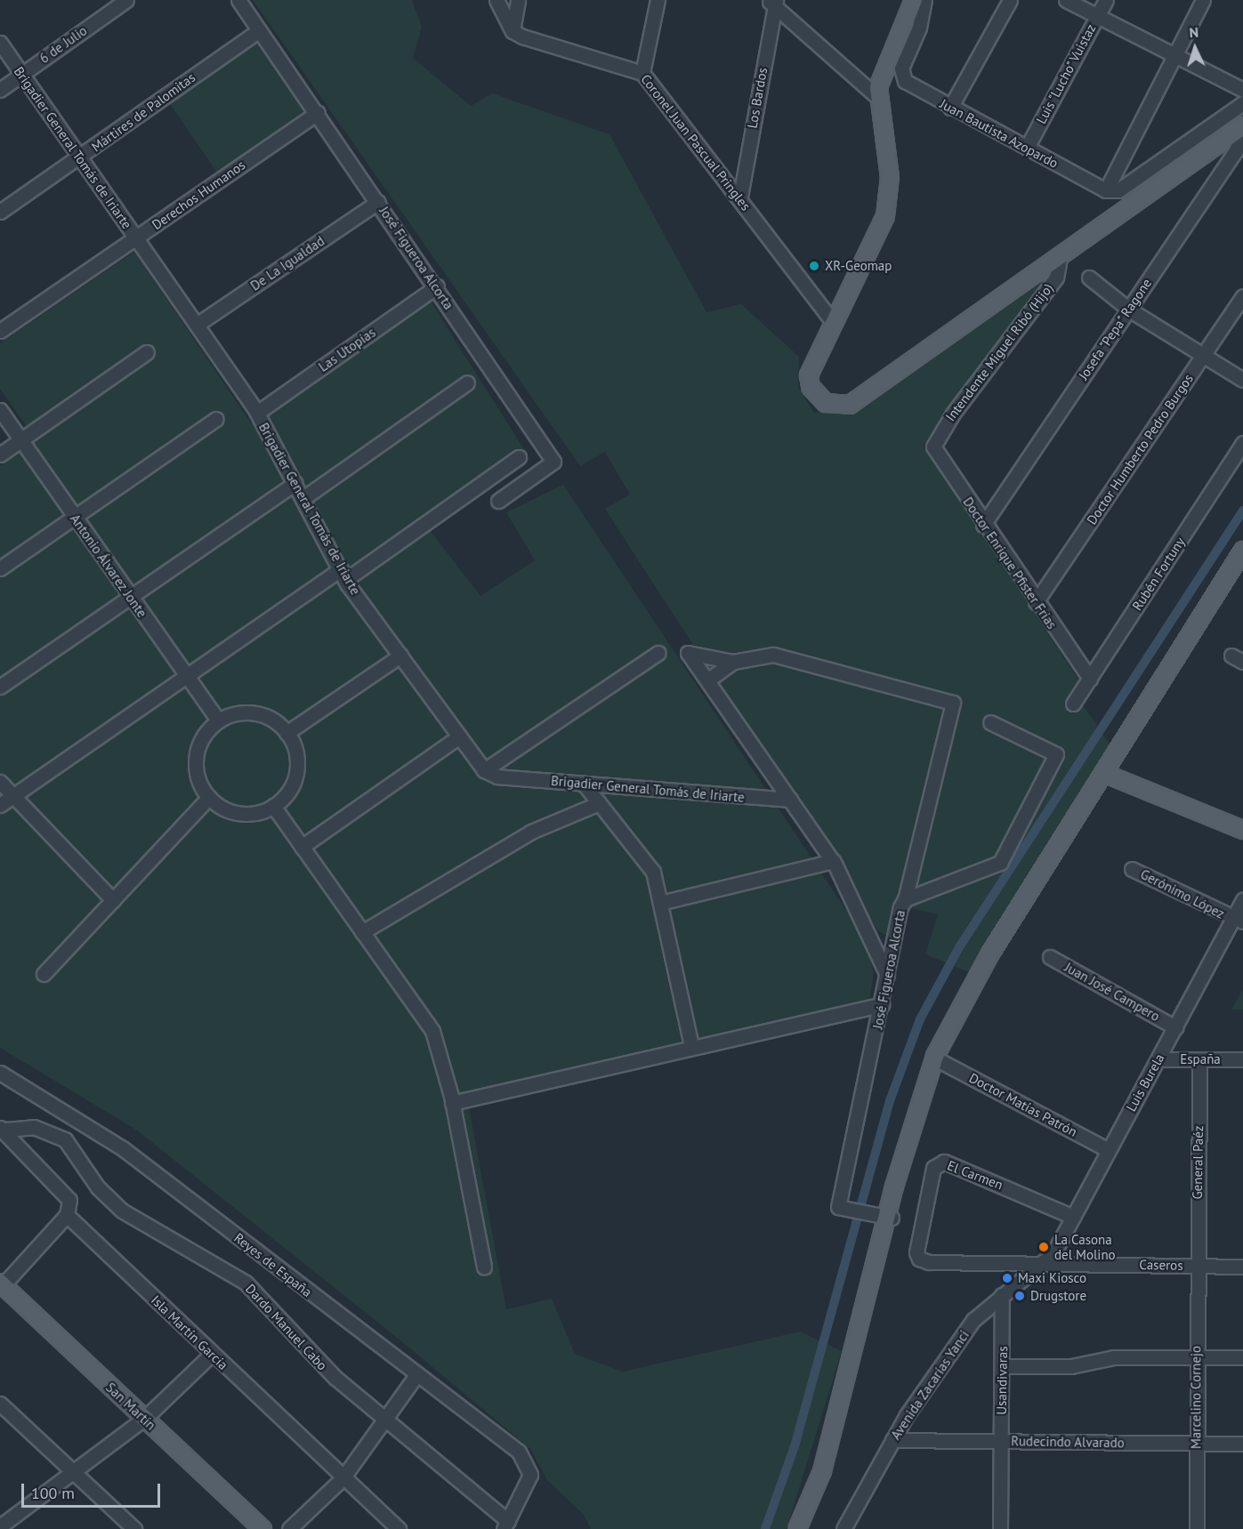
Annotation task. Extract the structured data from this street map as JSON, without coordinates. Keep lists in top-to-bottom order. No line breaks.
{"streets":{"main road":["San Martín"],"street":["6 de Julio","Luis \"Lucho\" Vuistaz","Los Bardos","Mártires de Palomitas","Juan Bautista Azopardo","Coronel Juan Pascual Pringles","Brigadier General Tomás de Iriarte","Derechos Humanos","José Figueroa Alcorta","De La Igualdad","Josefa \"Pepa\" Ragone","Las Utopías","Intendente Miguel Ribó (Hijo)","Doctor Humberto Pedro Burgos","Doctor Enrique Pfister Frías","Antonio Álvarez Jonte","Rubén Fortuny","Gerónimo López","Juan José Campero","España","Luis Burela","Doctor Matías Patrón","General Paéz","El Carmen","Reyes de España","Caseros","Dardo Manuel Cabo","Isla Martín García","Usandivaras","Avenida Zacarías Yanci","Marcelino Cornejo","Rudecindo Alvarado"]},"crossings":[["6 de Julio","Brigadier General Tomás de Iriarte"],["Luis \"Lucho\" Vuistaz","Juan Bautista Azopardo"],["Los Bardos","Coronel Juan Pascual Pringles"],["Mártires de Palomitas","Brigadier General Tomás de Iriarte"],["Mártires de Palomitas","José Figueroa Alcorta"],["Brigadier General Tomás de Iriarte","Derechos Humanos"],["Brigadier General Tomás de Iriarte","De La Igualdad"],["Brigadier General Tomás de Iriarte","Las Utopías"],["Derechos Humanos","José Figueroa Alcorta"],["José Figueroa Alcorta","De La Igualdad"],["José Figueroa Alcorta","Las Utopías"],["Josefa \"Pepa\" Ragone","Doctor Enrique Pfister Frías"],["Intendente Miguel Ribó (Hijo)","Doctor Enrique Pfister Frías"],["Doctor Humberto Pedro Burgos","Doctor Enrique Pfister Frías"],["Doctor Enrique Pfister Frías","Rubén Fortuny"],["Gerónimo López","Luis Burela"],["Juan José Campero","Luis Burela"],["España","Luis Burela"],["España","General Paéz"],["Luis Burela","Doctor Matías Patrón"],["Luis Burela","El Carmen"],["Luis Burela","Caseros"],["Luis Burela","Avenida Zacarías Yanci"],["General Paéz","Caseros"],["General Paéz","Marcelino Cornejo"],["El Carmen","Caseros"],["Reyes de España","Dardo Manuel Cabo"],["Caseros","Avenida Zacarías Yanci"],["Caseros","Marcelino Cornejo"],["Usandivaras","Avenida Zacarías Yanci"],["Usandivaras","Rudecindo Alvarado"],["Avenida Zacarías Yanci","Rudecindo Alvarado"],["Marcelino Cornejo","Rudecindo Alvarado"]],"places":["XR-Geomap","La Casona del Molino","Maxi Kiosco","Drugstore"],"scale_bar":"100 m","north":"top"}
